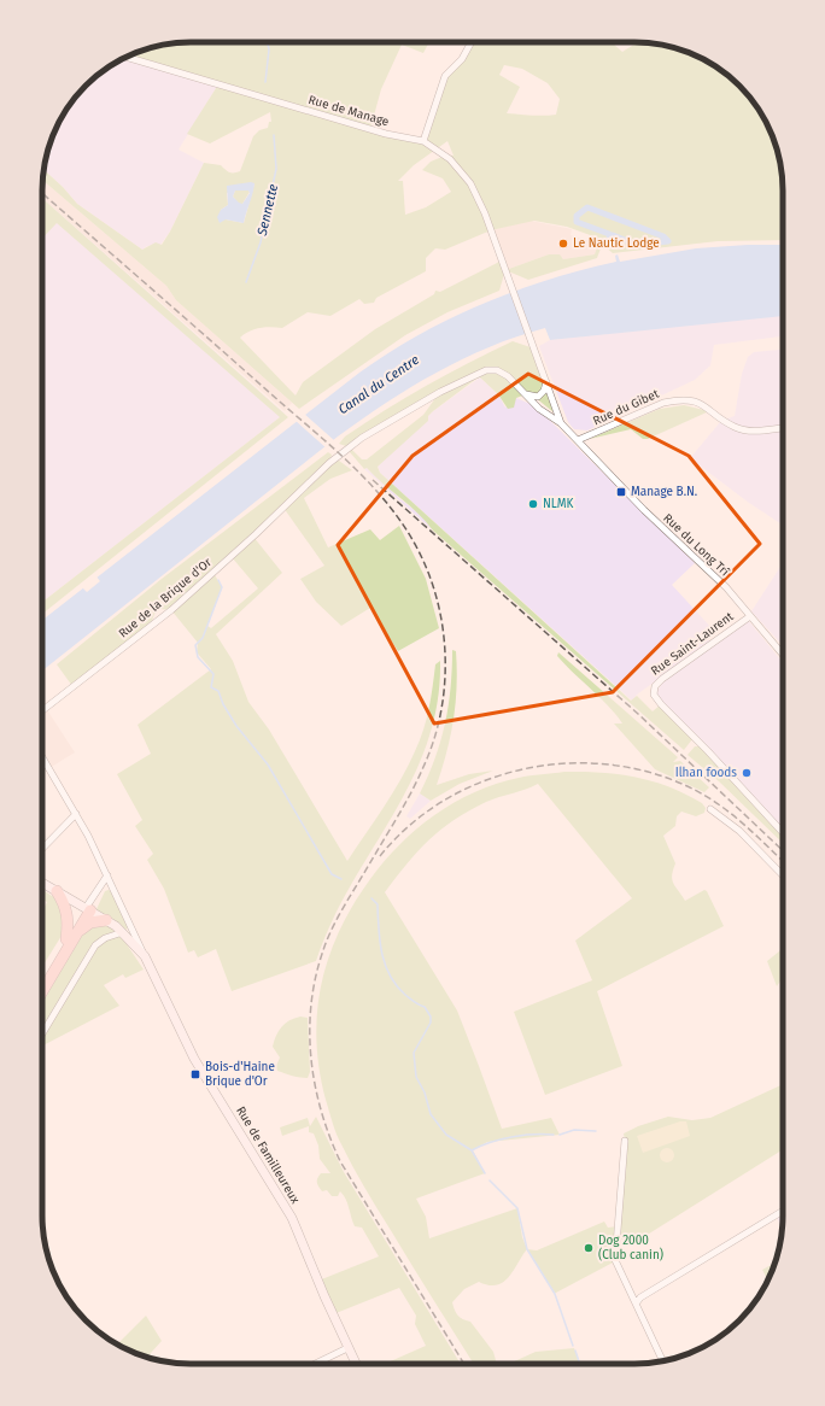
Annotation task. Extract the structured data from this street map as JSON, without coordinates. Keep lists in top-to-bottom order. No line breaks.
{"streets":{"street":["Rue de Manage","Rue du Gibet","Rue du Long Trî","Rue de la Brique d'Or","Rue Saint-Laurent","Rue de Familleureux"]},"crossings":[["Rue du Gibet","Rue du Long Trî"],["Rue du Long Trî","Rue Saint-Laurent"]],"water":["Sennette","Canal du Centre"],"places":{"other":["Le Nautic Lodge","NLMK","Ilhan foods","Dog 2000 (Club canin)"],"transit":["Manage B.N.","Bois-d'Haine Brique d'Or"]}}
